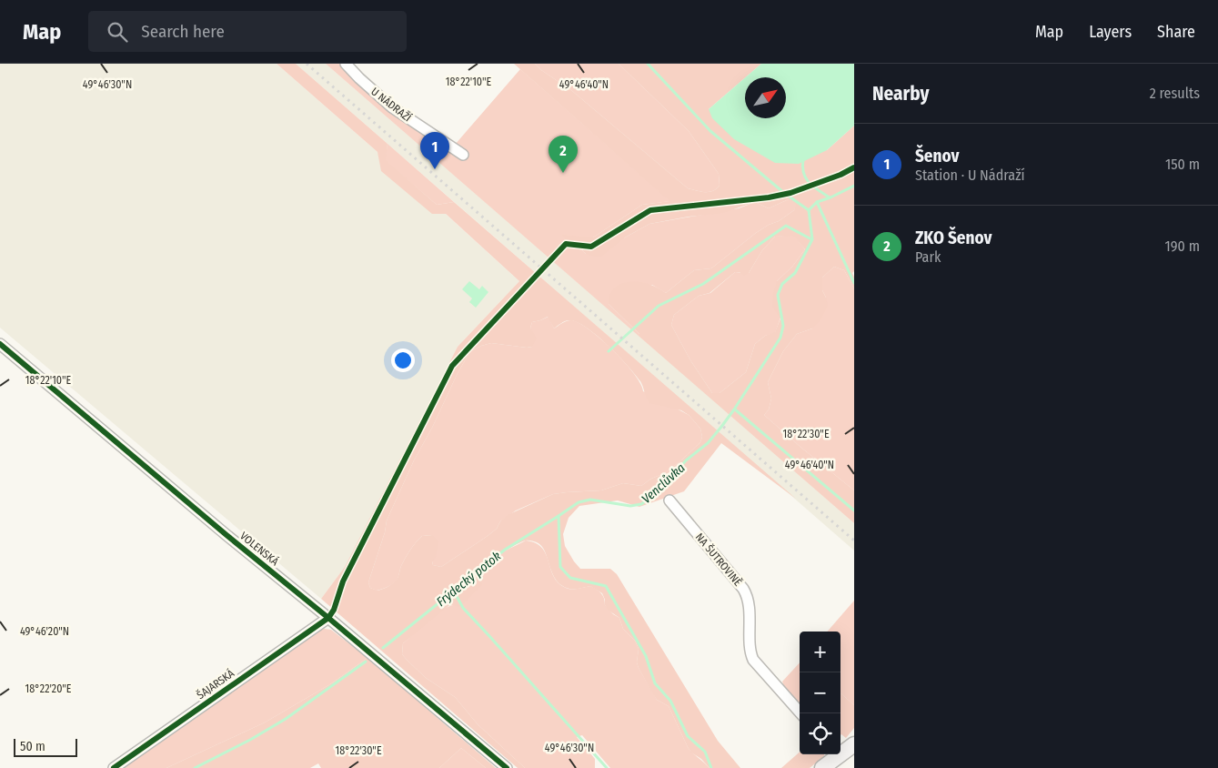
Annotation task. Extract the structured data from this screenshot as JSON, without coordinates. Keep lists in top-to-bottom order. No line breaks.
{"streets":{"street":["U NÁDRAŽÍ","VOLENSKÁ","NA ŠUTROVINĚ","ŠAJARSKÁ"]},"crossings":[["VOLENSKÁ","ŠAJARSKÁ"]],"water":["Venclůvka","Frýdecký potok"],"scale_bar":"50 m","north":"top right","page":{"header":"Map","search":"Search here","nav":["Map","Layers","Share"],"heading":["Nearby","2 results"],"list":[{"mark":"1","name":"Šenov","note":"Station · U Nádraží","value":"150 m"},{"mark":"2","name":"ZKO Šenov","note":"Park","value":"190 m"}],"pins":["1","2"],"map_buttons":["+","−"],"scale":"50 m"},"coordinates":["18°22'10\"E","49°46'30\"N","49°46'40\"N","18°22'30\"E","49°46'20\"N","18°22'20\"E"]}
